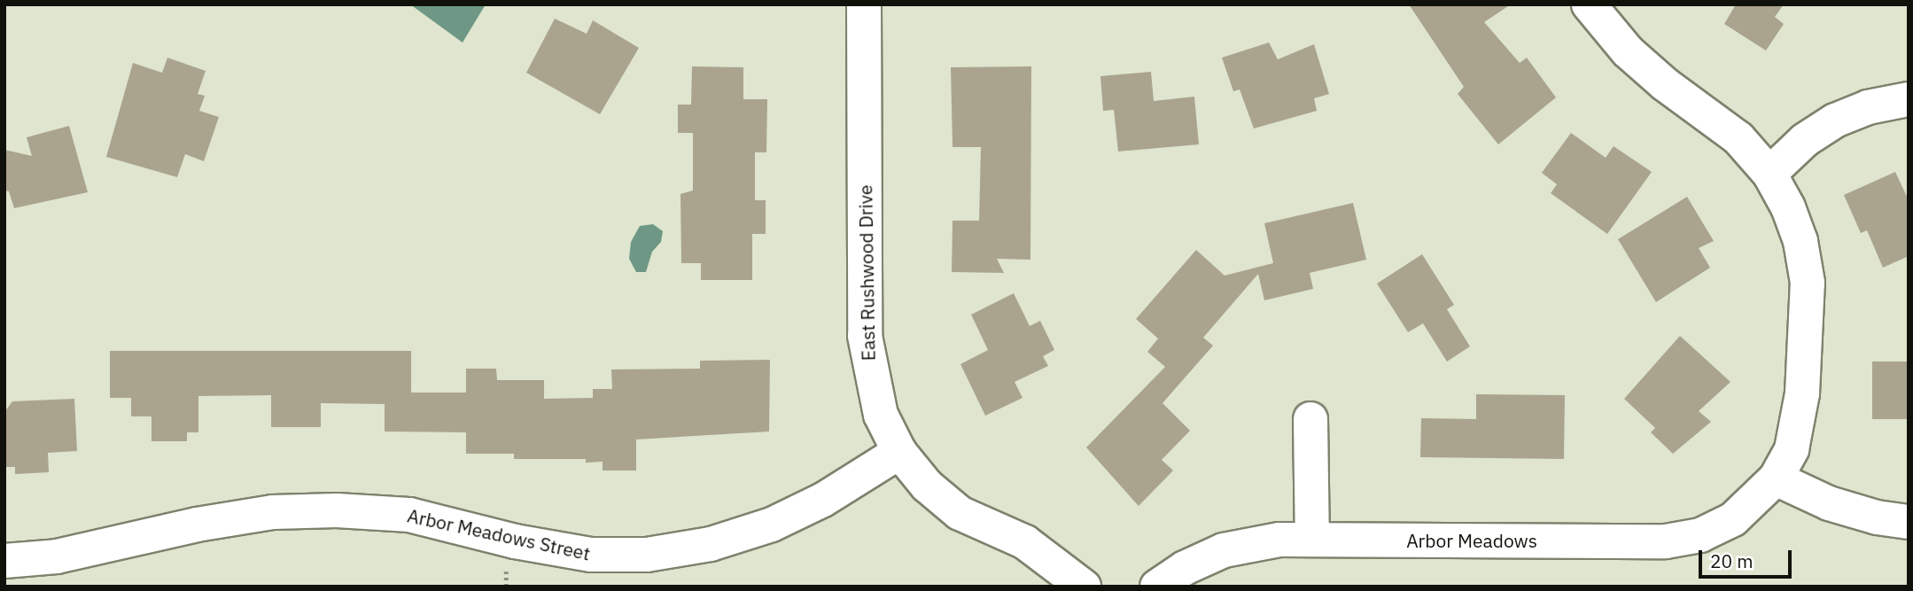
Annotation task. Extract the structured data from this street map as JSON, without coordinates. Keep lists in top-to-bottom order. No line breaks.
{"streets":{"street":["East Rushwood Drive","Arbor Meadows Street","Arbor Meadows"]},"crossings":[["East Rushwood Drive","Arbor Meadows Street"]],"scale_bar":"20 m"}
